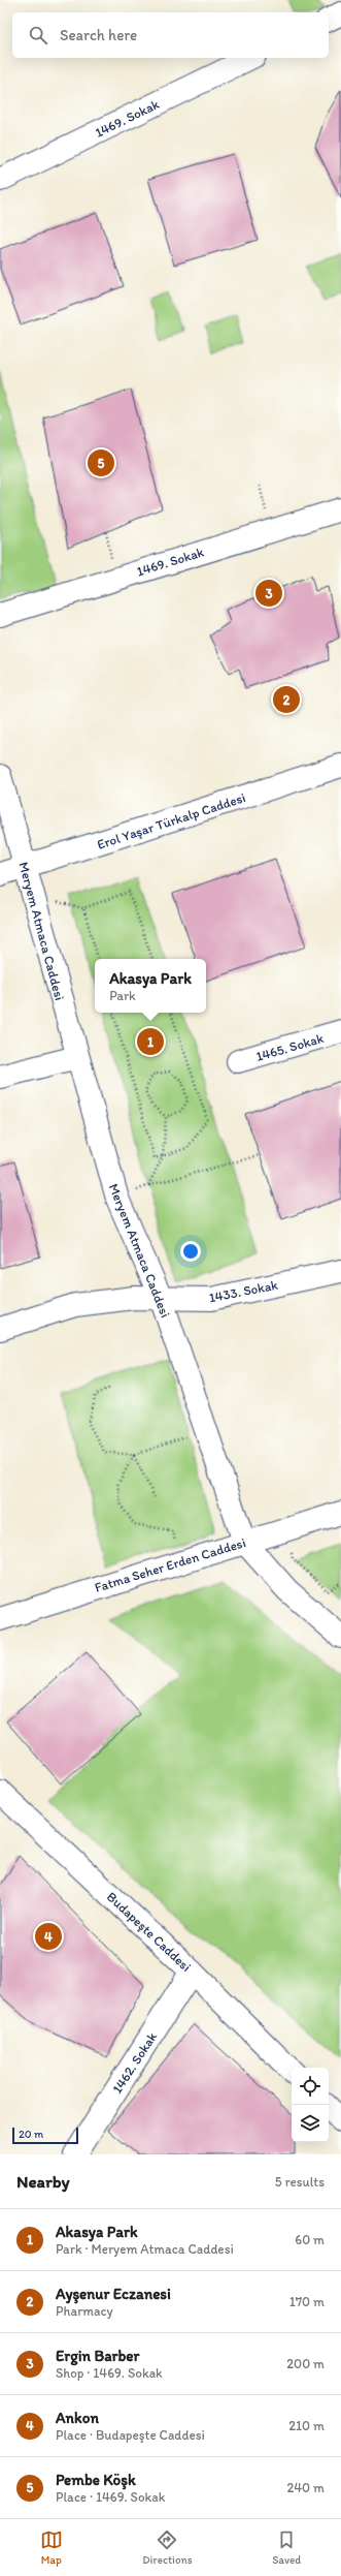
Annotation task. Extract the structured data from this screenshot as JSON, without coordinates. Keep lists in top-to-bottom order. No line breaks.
{"streets":{"street":["1469. Sokak","Erol Yaşar Türkalp Caddesi","Meryem Atmaca Caddesi","1465. Sokak","1433. Sokak","Fatma Seher Erden Caddesi","Budapeşte Caddesi","1462. Sokak"]},"crossings":[["Erol Yaşar Türkalp Caddesi","Meryem Atmaca Caddesi"],["Meryem Atmaca Caddesi","1433. Sokak"],["Meryem Atmaca Caddesi","Fatma Seher Erden Caddesi"],["Budapeşte Caddesi","1462. Sokak"]],"scale_bar":"20 m","page":{"search":"Search here","pins":["5","3","2","1","4"],"popup":["Akasya Park","Park"],"scale":"20 m","heading":["Nearby","5 results"],"list":[{"mark":"1","name":"Akasya Park","note":"Park · Meryem Atmaca Caddesi","value":"60 m"},{"mark":"2","name":"Ayşenur Eczanesi","note":"Pharmacy","value":"170 m"},{"mark":"3","name":"Ergin Barber","note":"Shop · 1469. Sokak","value":"200 m"},{"mark":"4","name":"Ankon","note":"Place · Budapeşte Caddesi","value":"210 m"},{"mark":"5","name":"Pembe Köşk","note":"Place · 1469. Sokak","value":"240 m"}],"nav":["Map","Directions","Saved"]}}
